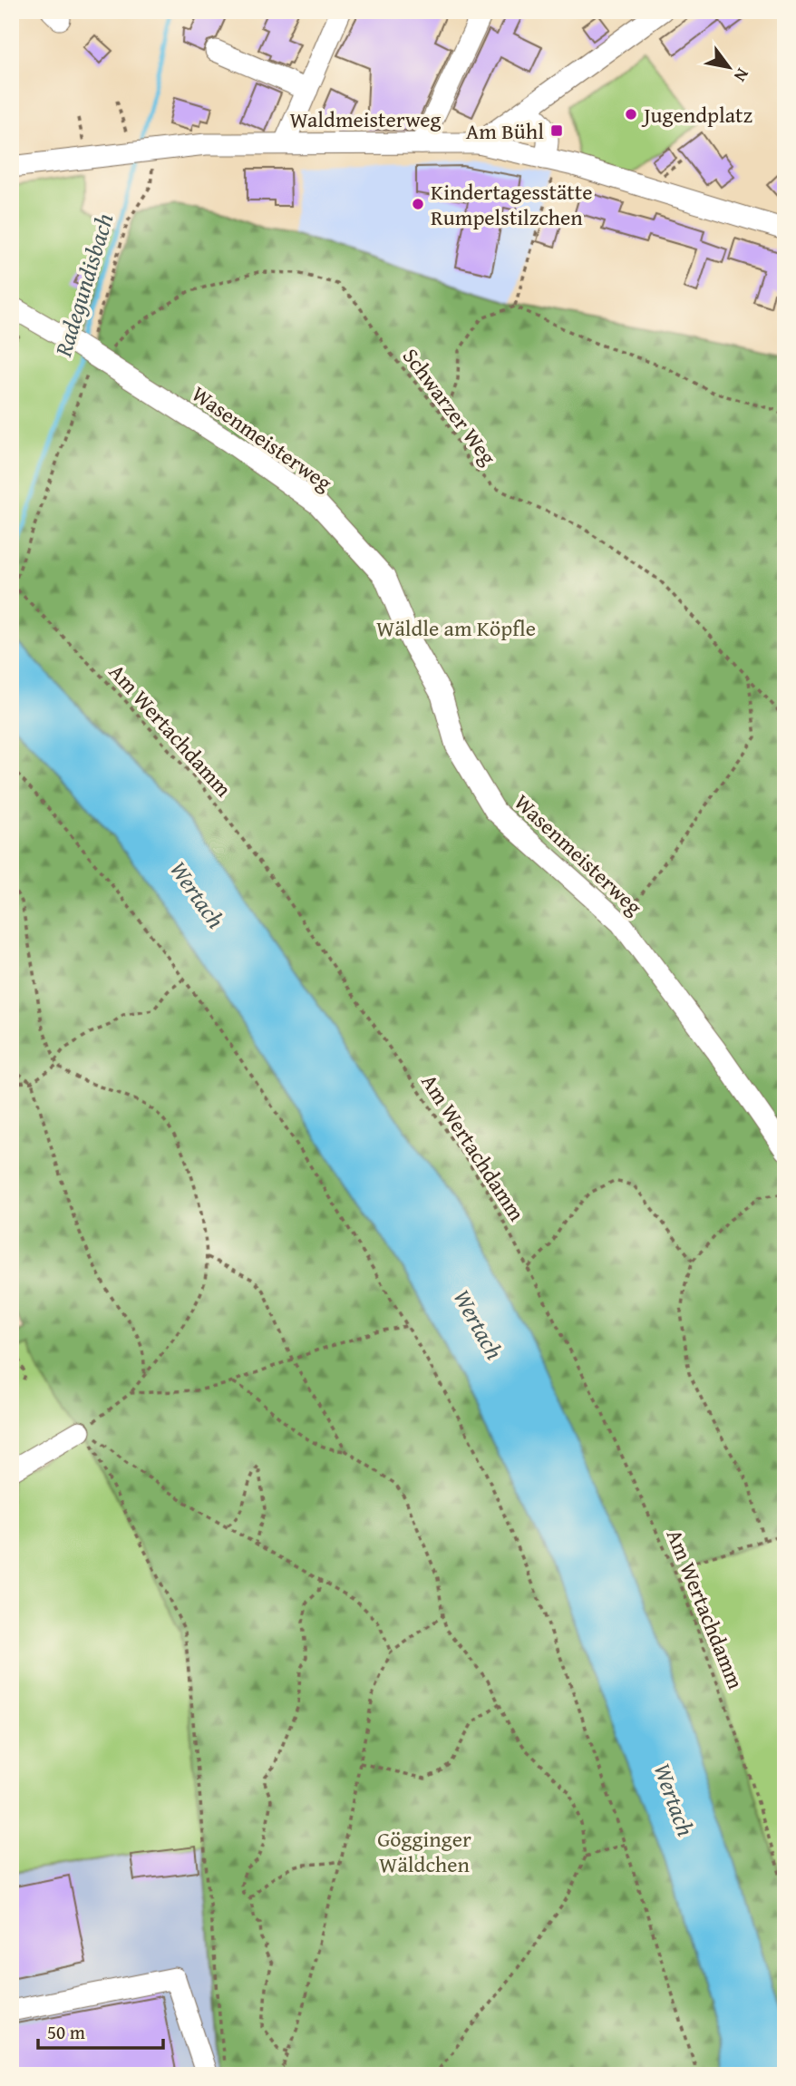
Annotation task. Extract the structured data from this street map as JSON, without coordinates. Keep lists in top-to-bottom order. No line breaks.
{"streets":{"street":["Waldmeisterweg","Wasenmeisterweg"],"path":["Schwarzer Weg","Am Wertachdamm"]},"crossings":[["Schwarzer Weg","Wasenmeisterweg"]],"water":["Radegundisbach","Wertach"],"parks":["Wäldle am Köpfle","Gögginger Wäldchen"],"places":{"other":["Jugendplatz","Kindertagesstätte Rumpelstilzchen"],"transit":["Am Bühl"]},"scale_bar":"50 m","north":"bottom right"}
